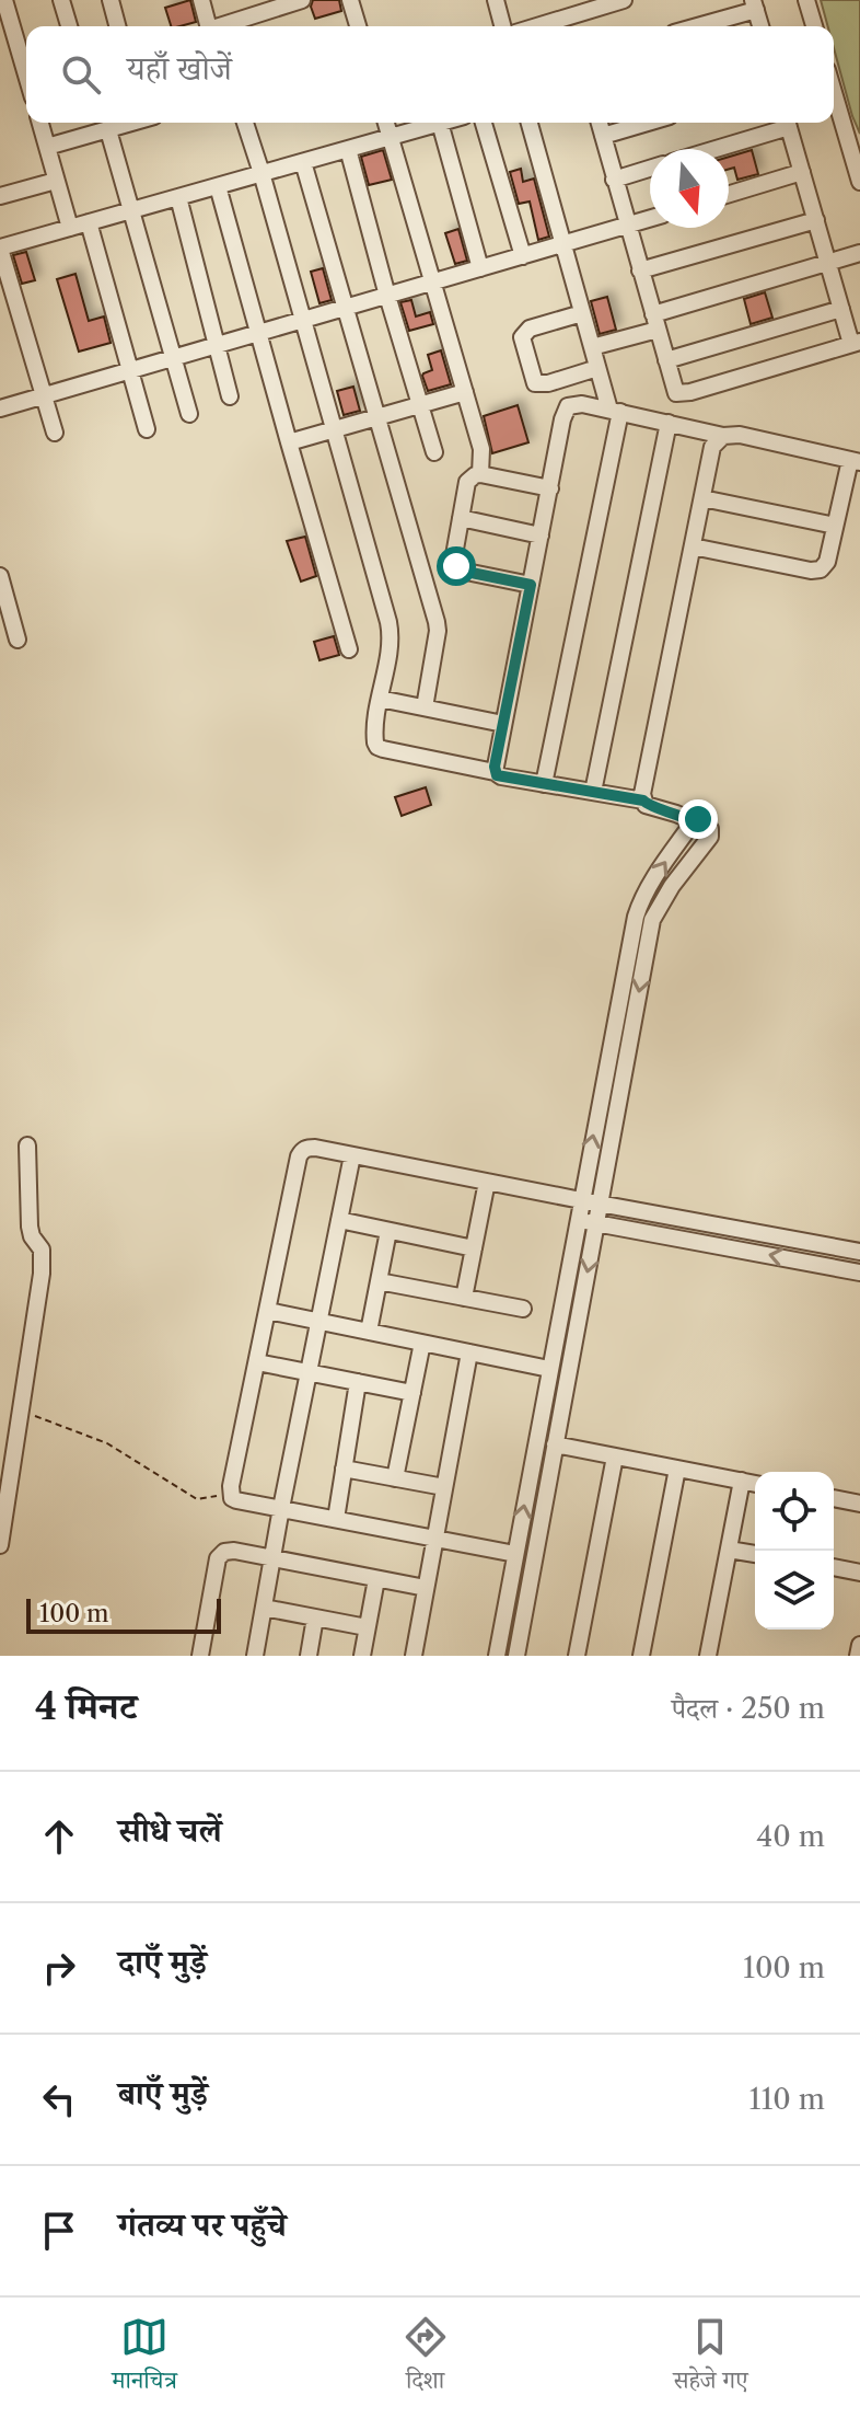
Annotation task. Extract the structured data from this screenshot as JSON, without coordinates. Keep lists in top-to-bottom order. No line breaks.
{"scale_bar":"100 m","north":"bottom","page":{"search":"यहाँ खोजें","scale":"100 m","heading":["4 मिनट","पैदल · 250 m"],"list":[["सीधे चलें","40 m"],["दाएँ मुड़ें","100 m"],["बाएँ मुड़ें","110 m"],"गंतव्य पर पहुँचे"],"nav":["मानचित्र","दिशा","सहेजे गए"]}}
